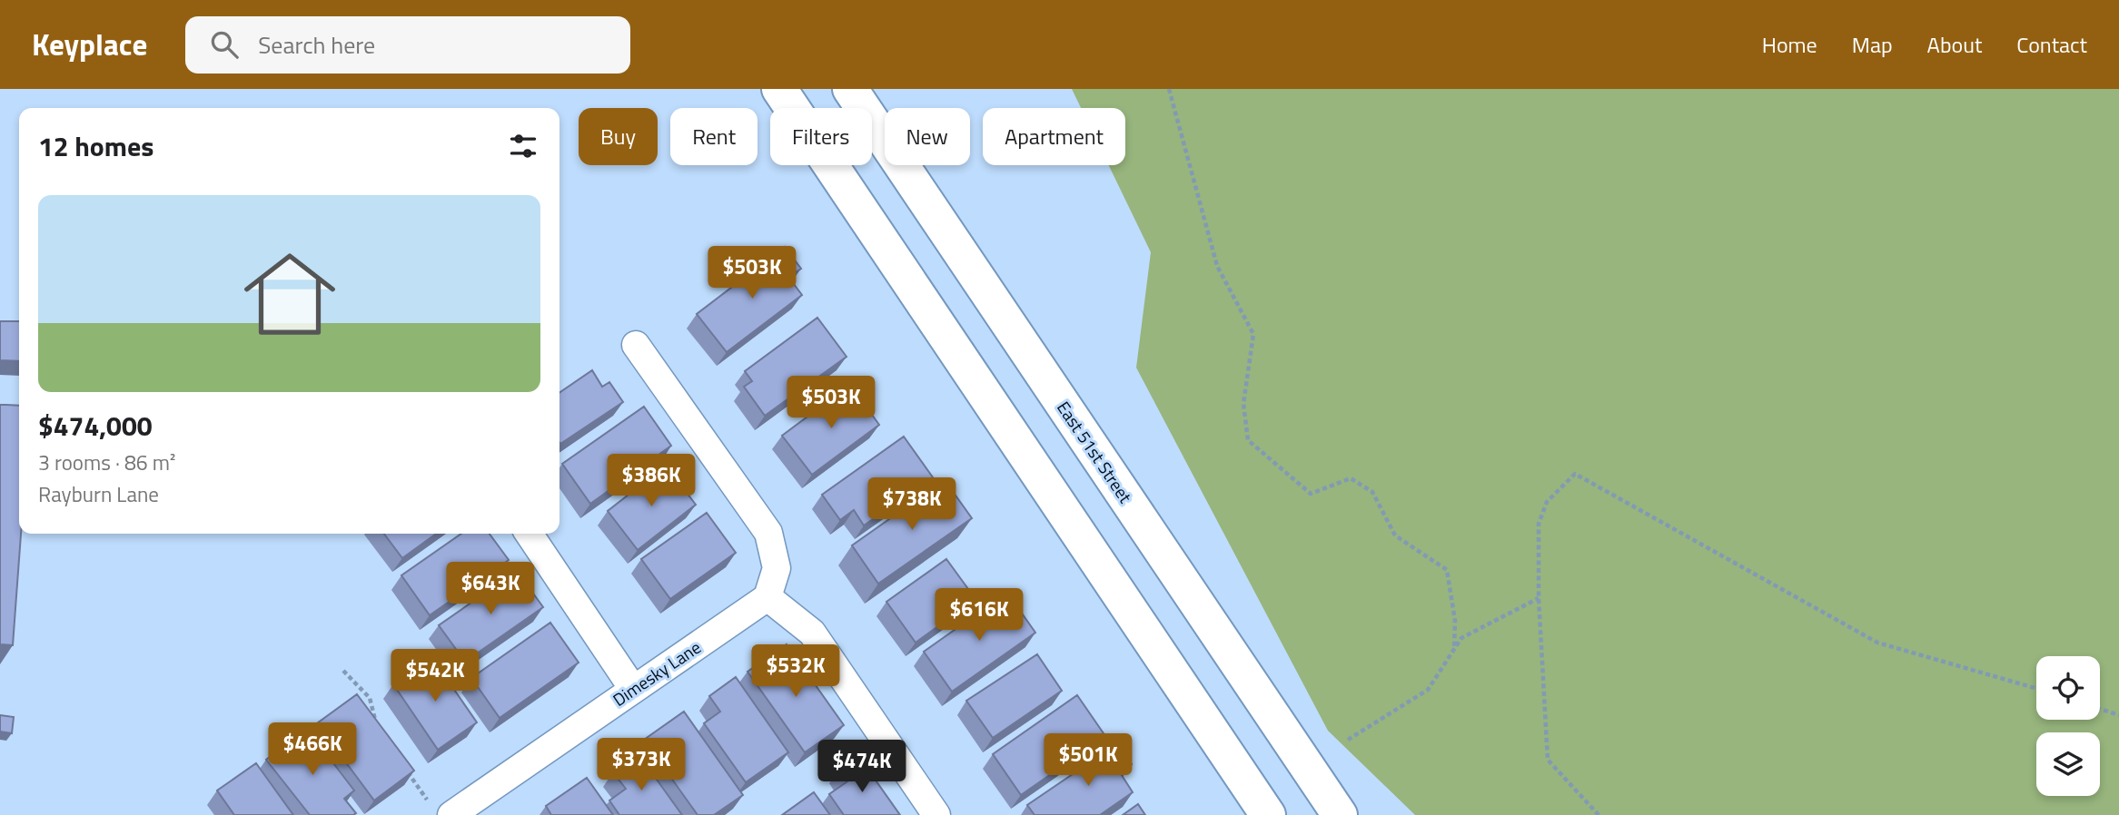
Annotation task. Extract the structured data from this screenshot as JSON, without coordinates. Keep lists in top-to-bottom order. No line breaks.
{"streets":{"street":["East 51st Street","Dimesky Lane"]},"page":{"header":"Keyplace","search":"Search here","nav":["Home","Map","About","Contact"],"chip":["Buy","Rent","Filters","New","Apartment"],"heading":"12 homes","list":[{"name":"$474,000","note":"3 rooms · 86 m² · Rayburn Lane"}],"price":["$503K","$503K","$386K","$738K","$643K","$616K","$532K","$542K","$466K","$501K","$373K","$474K"]}}
